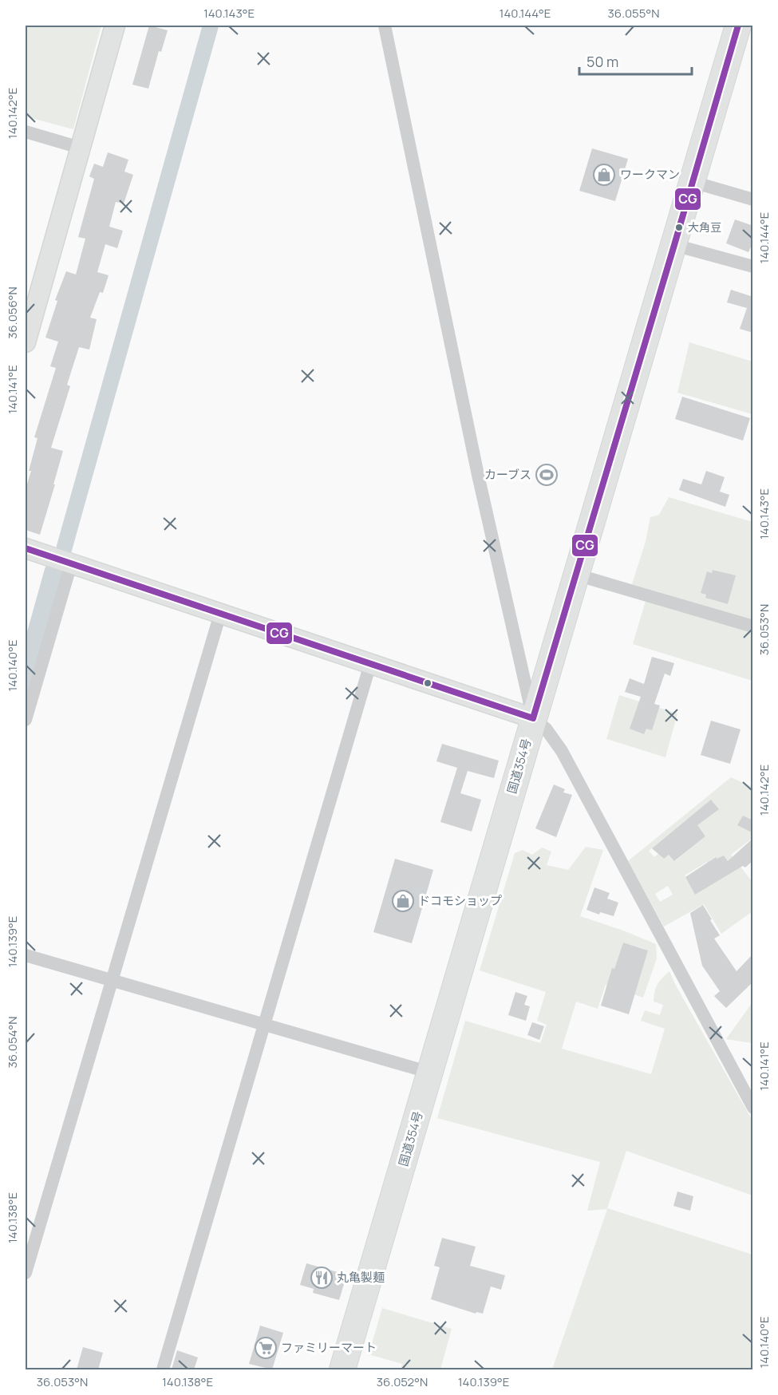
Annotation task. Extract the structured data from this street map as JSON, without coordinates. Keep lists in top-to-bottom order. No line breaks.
{"streets":{"highway":["国道354号"]},"places":{"shop":["ワークマン","ドコモショップ"],"other":["大角豆"],"sports":["カーブス"],"restaurant":["丸亀製麺"],"supermarket":["ファミリーマート"]},"lines":["transit line CG"],"scale_bar":"50 m","coordinates":["140.143°E","140.144°E","36.055°N","140.142°E","36.056°N","140.141°E","36.053°N","140.140°E","140.139°E","36.054°N","140.138°E","36.052°N"]}
